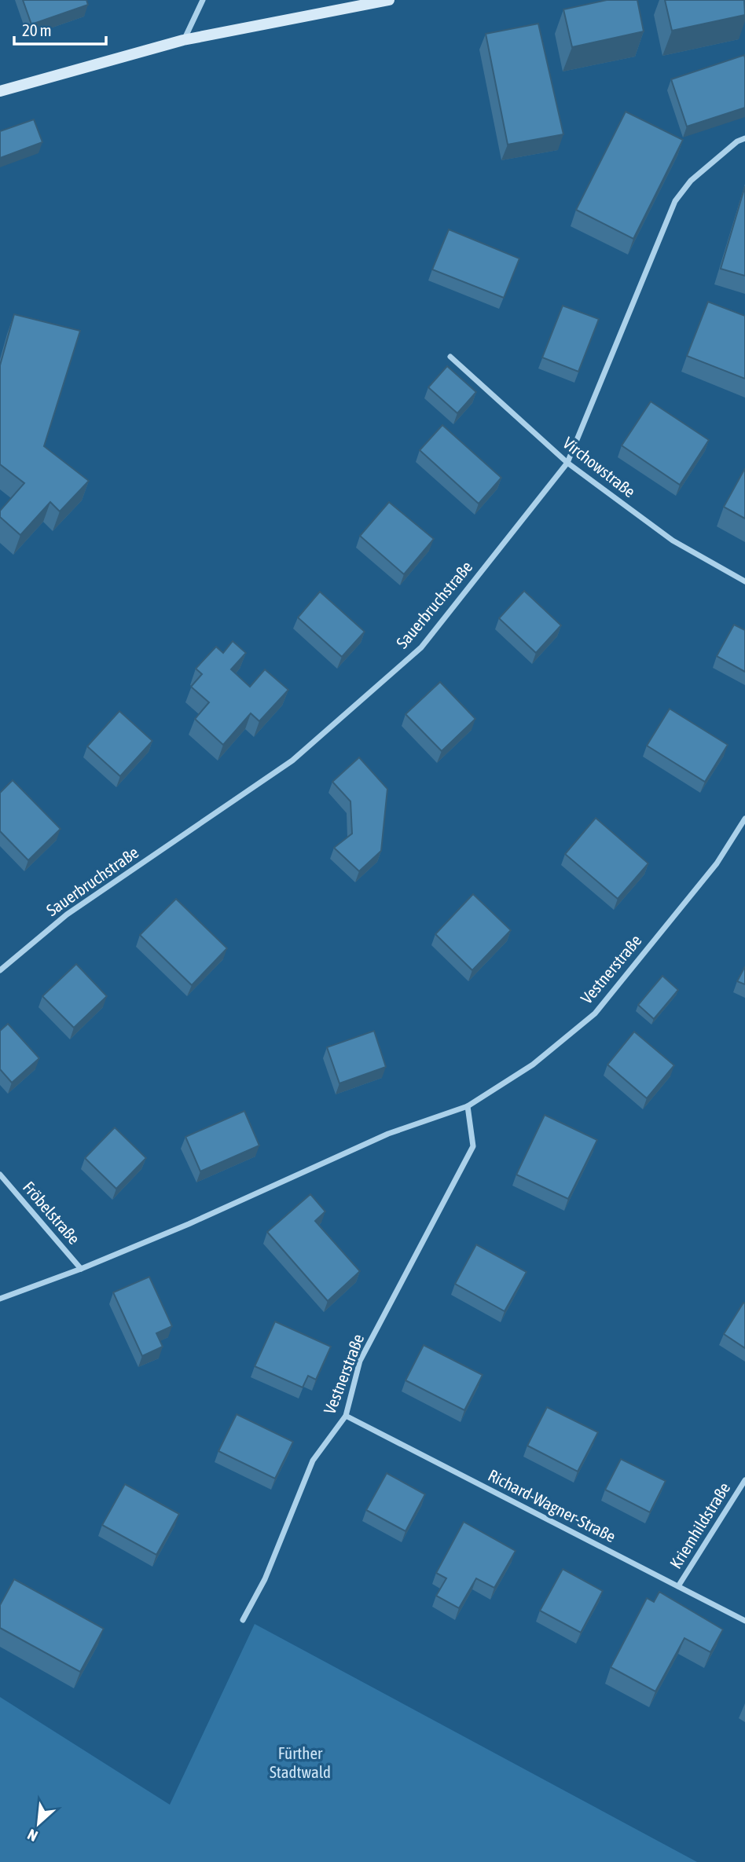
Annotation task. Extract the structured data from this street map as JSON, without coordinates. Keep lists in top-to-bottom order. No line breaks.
{"streets":{"street":["Virchowstraße","Sauerbruchstraße","Vestnerstraße","Fröbelstraße","Richard-Wagner-Straße","Kriemhildstraße"]},"crossings":[["Virchowstraße","Sauerbruchstraße"],["Vestnerstraße","Fröbelstraße"],["Vestnerstraße","Richard-Wagner-Straße"],["Richard-Wagner-Straße","Kriemhildstraße"]],"parks":["Fürther Stadtwald"],"scale_bar":"20 m","north":"bottom left"}
